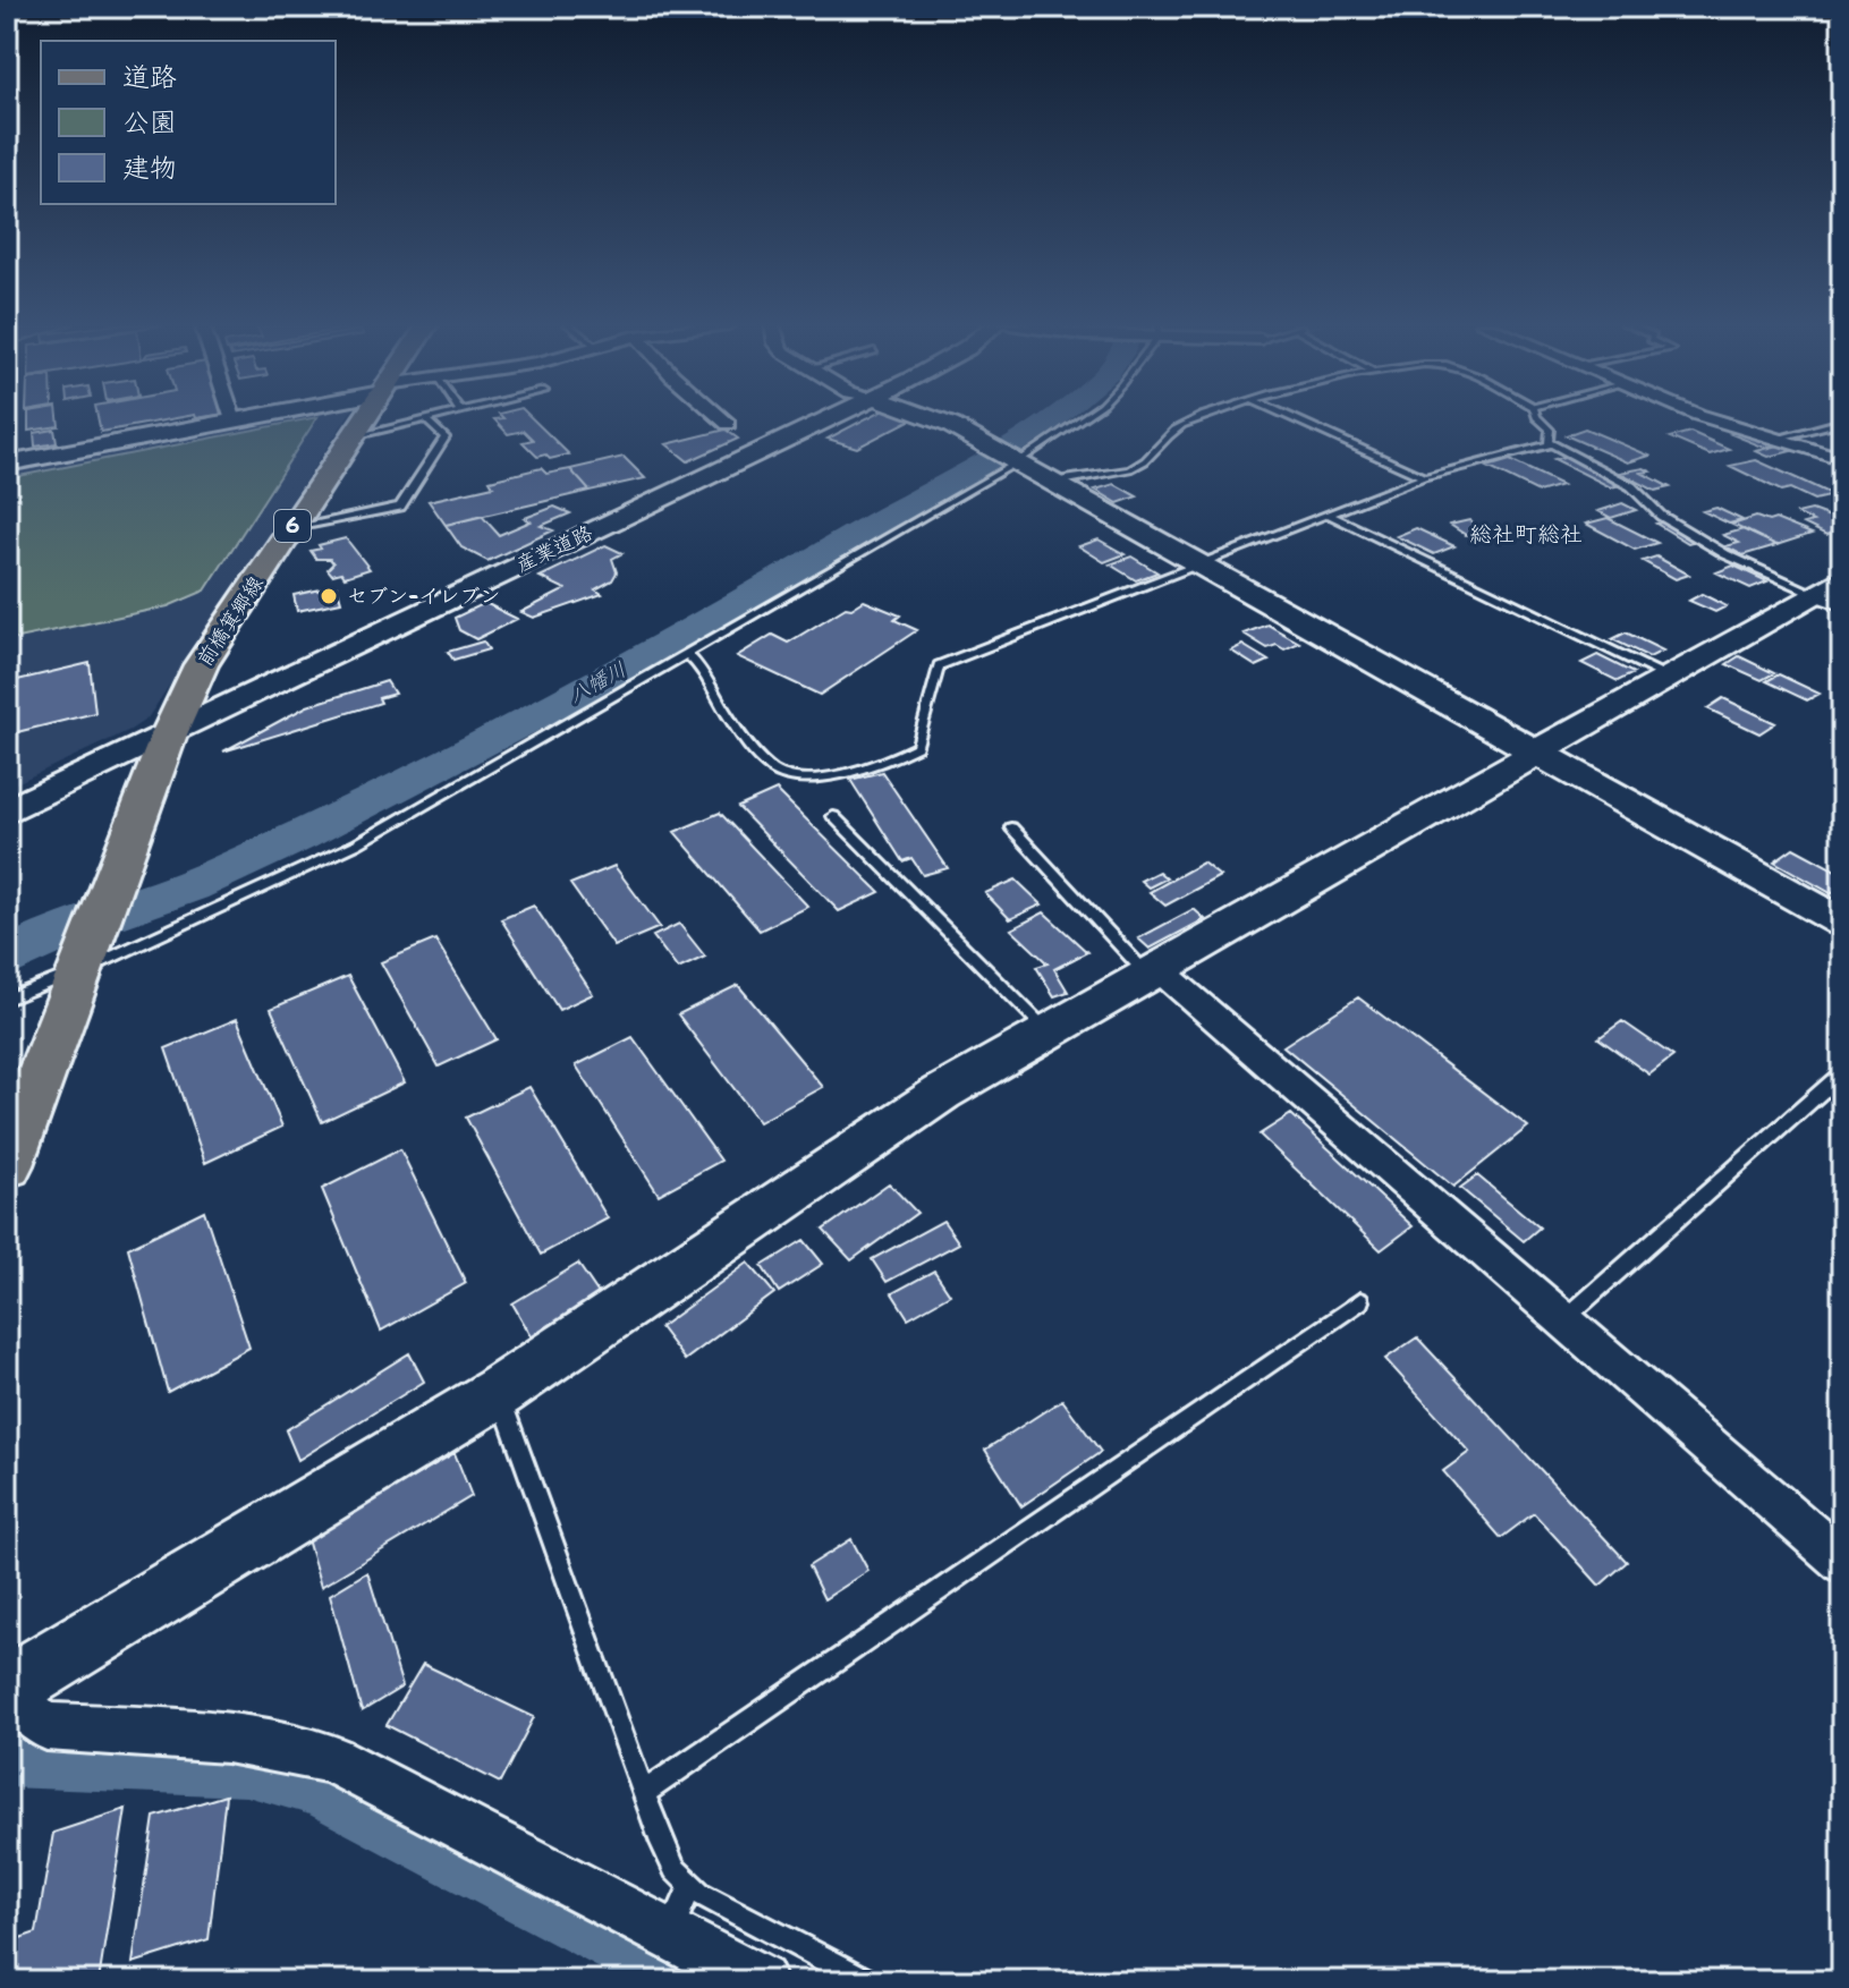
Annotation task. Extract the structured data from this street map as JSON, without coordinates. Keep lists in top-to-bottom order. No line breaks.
{"streets":{"main road":["6","前橋箕郷線"],"street":["産業道路"]},"crossings":[["6","前橋箕郷線"],["産業道路","前橋箕郷線"]],"districts":["総社町総社"],"water":["八幡川"],"places":["セブン-イレブン"],"legend":["道路","公園","建物"]}
